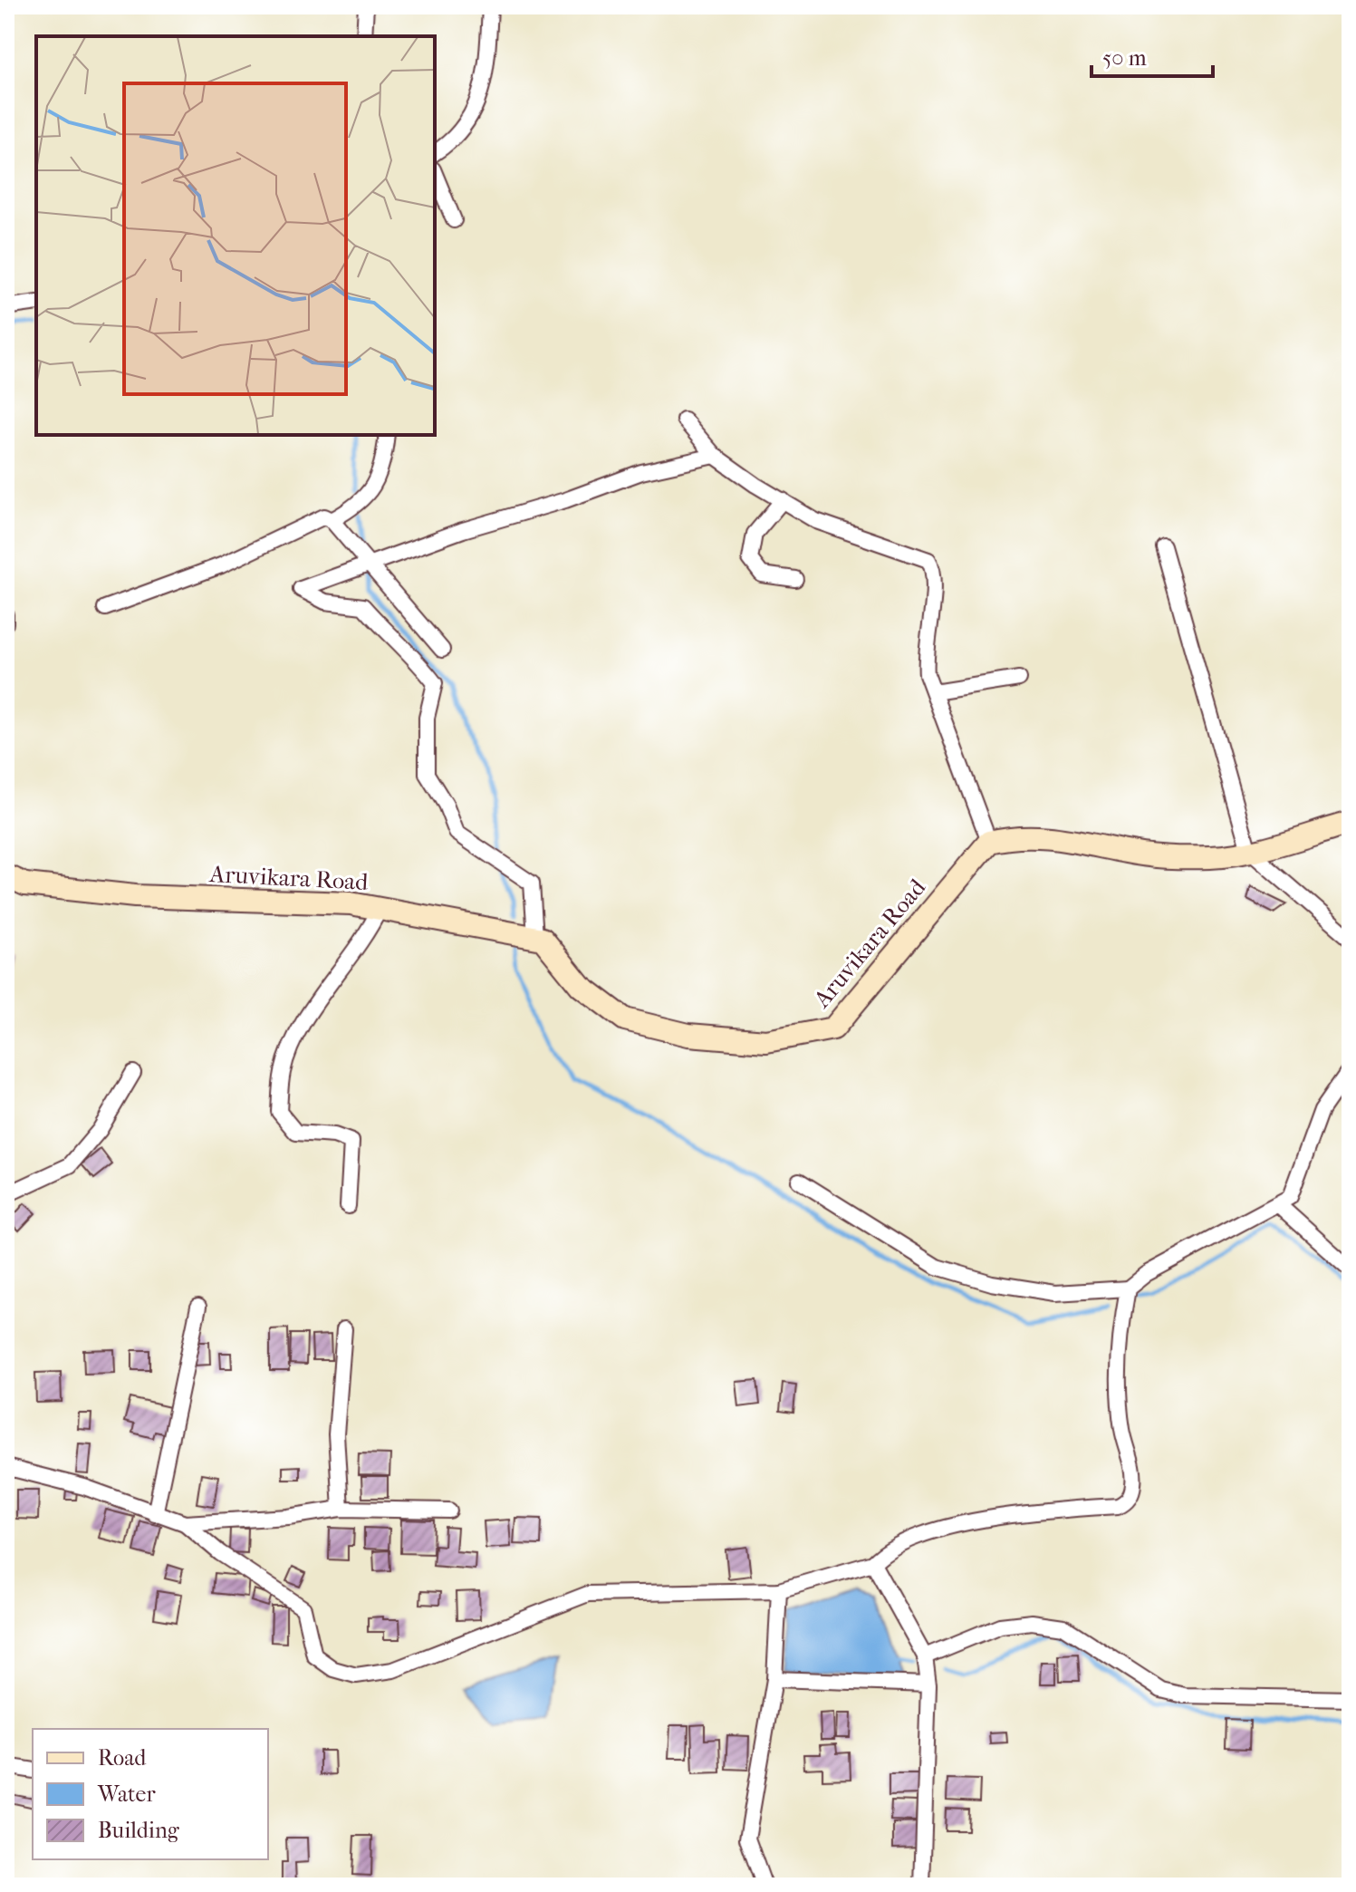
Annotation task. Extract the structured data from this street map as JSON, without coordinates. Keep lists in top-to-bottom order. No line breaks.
{"streets":{"main road":["Aruvikara Road"]},"legend":["Road","Water","Building"],"scale_bar":"50 m"}
